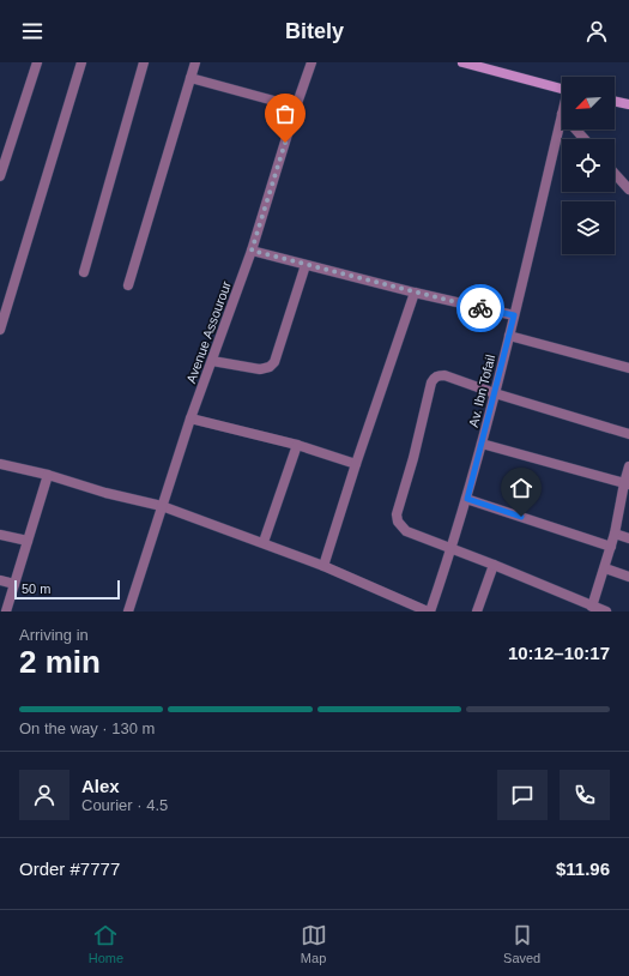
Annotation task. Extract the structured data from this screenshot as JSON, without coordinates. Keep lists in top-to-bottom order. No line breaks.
{"streets":{"street":["Avenue Assourour","Av. Ibn Tofail"]},"scale_bar":"50 m","north":"bottom left","page":{"header":"Bitely","scale":"50 m","heading":["2 min","Arriving in","10:12–10:17"],"panel":["Alex","Courier · 4.5","Order #7777","$11.96"],"bar":"On the way · 130 m","tabs":["Home","Map","Saved"]}}
